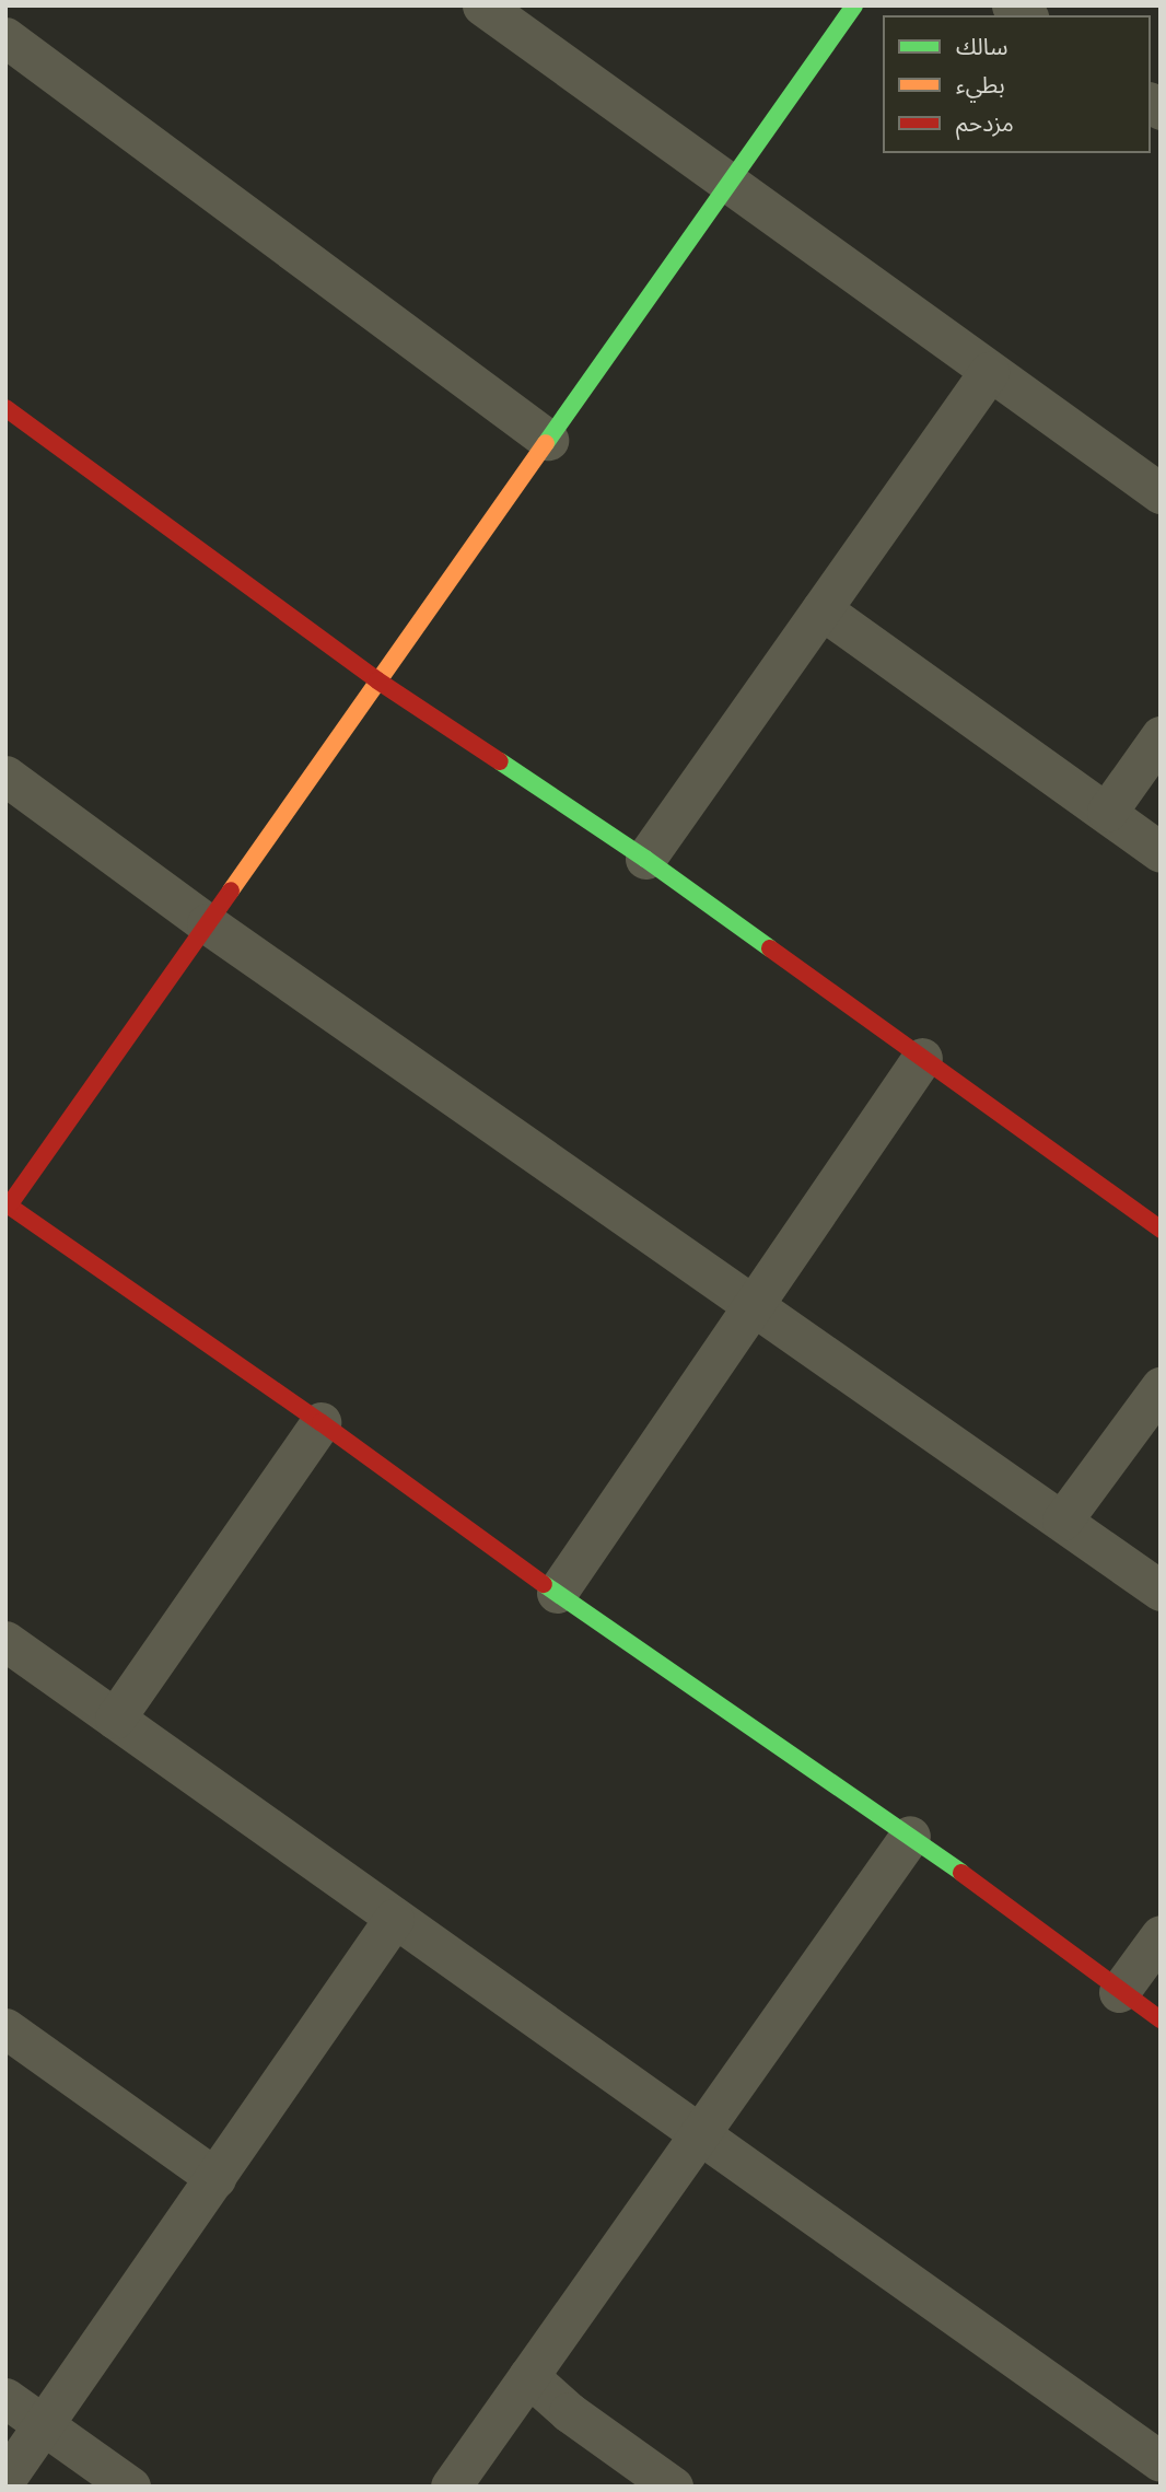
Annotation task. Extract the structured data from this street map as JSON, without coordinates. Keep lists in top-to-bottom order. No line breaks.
{"legend":["سالك","بطيء","مزدحم"]}
